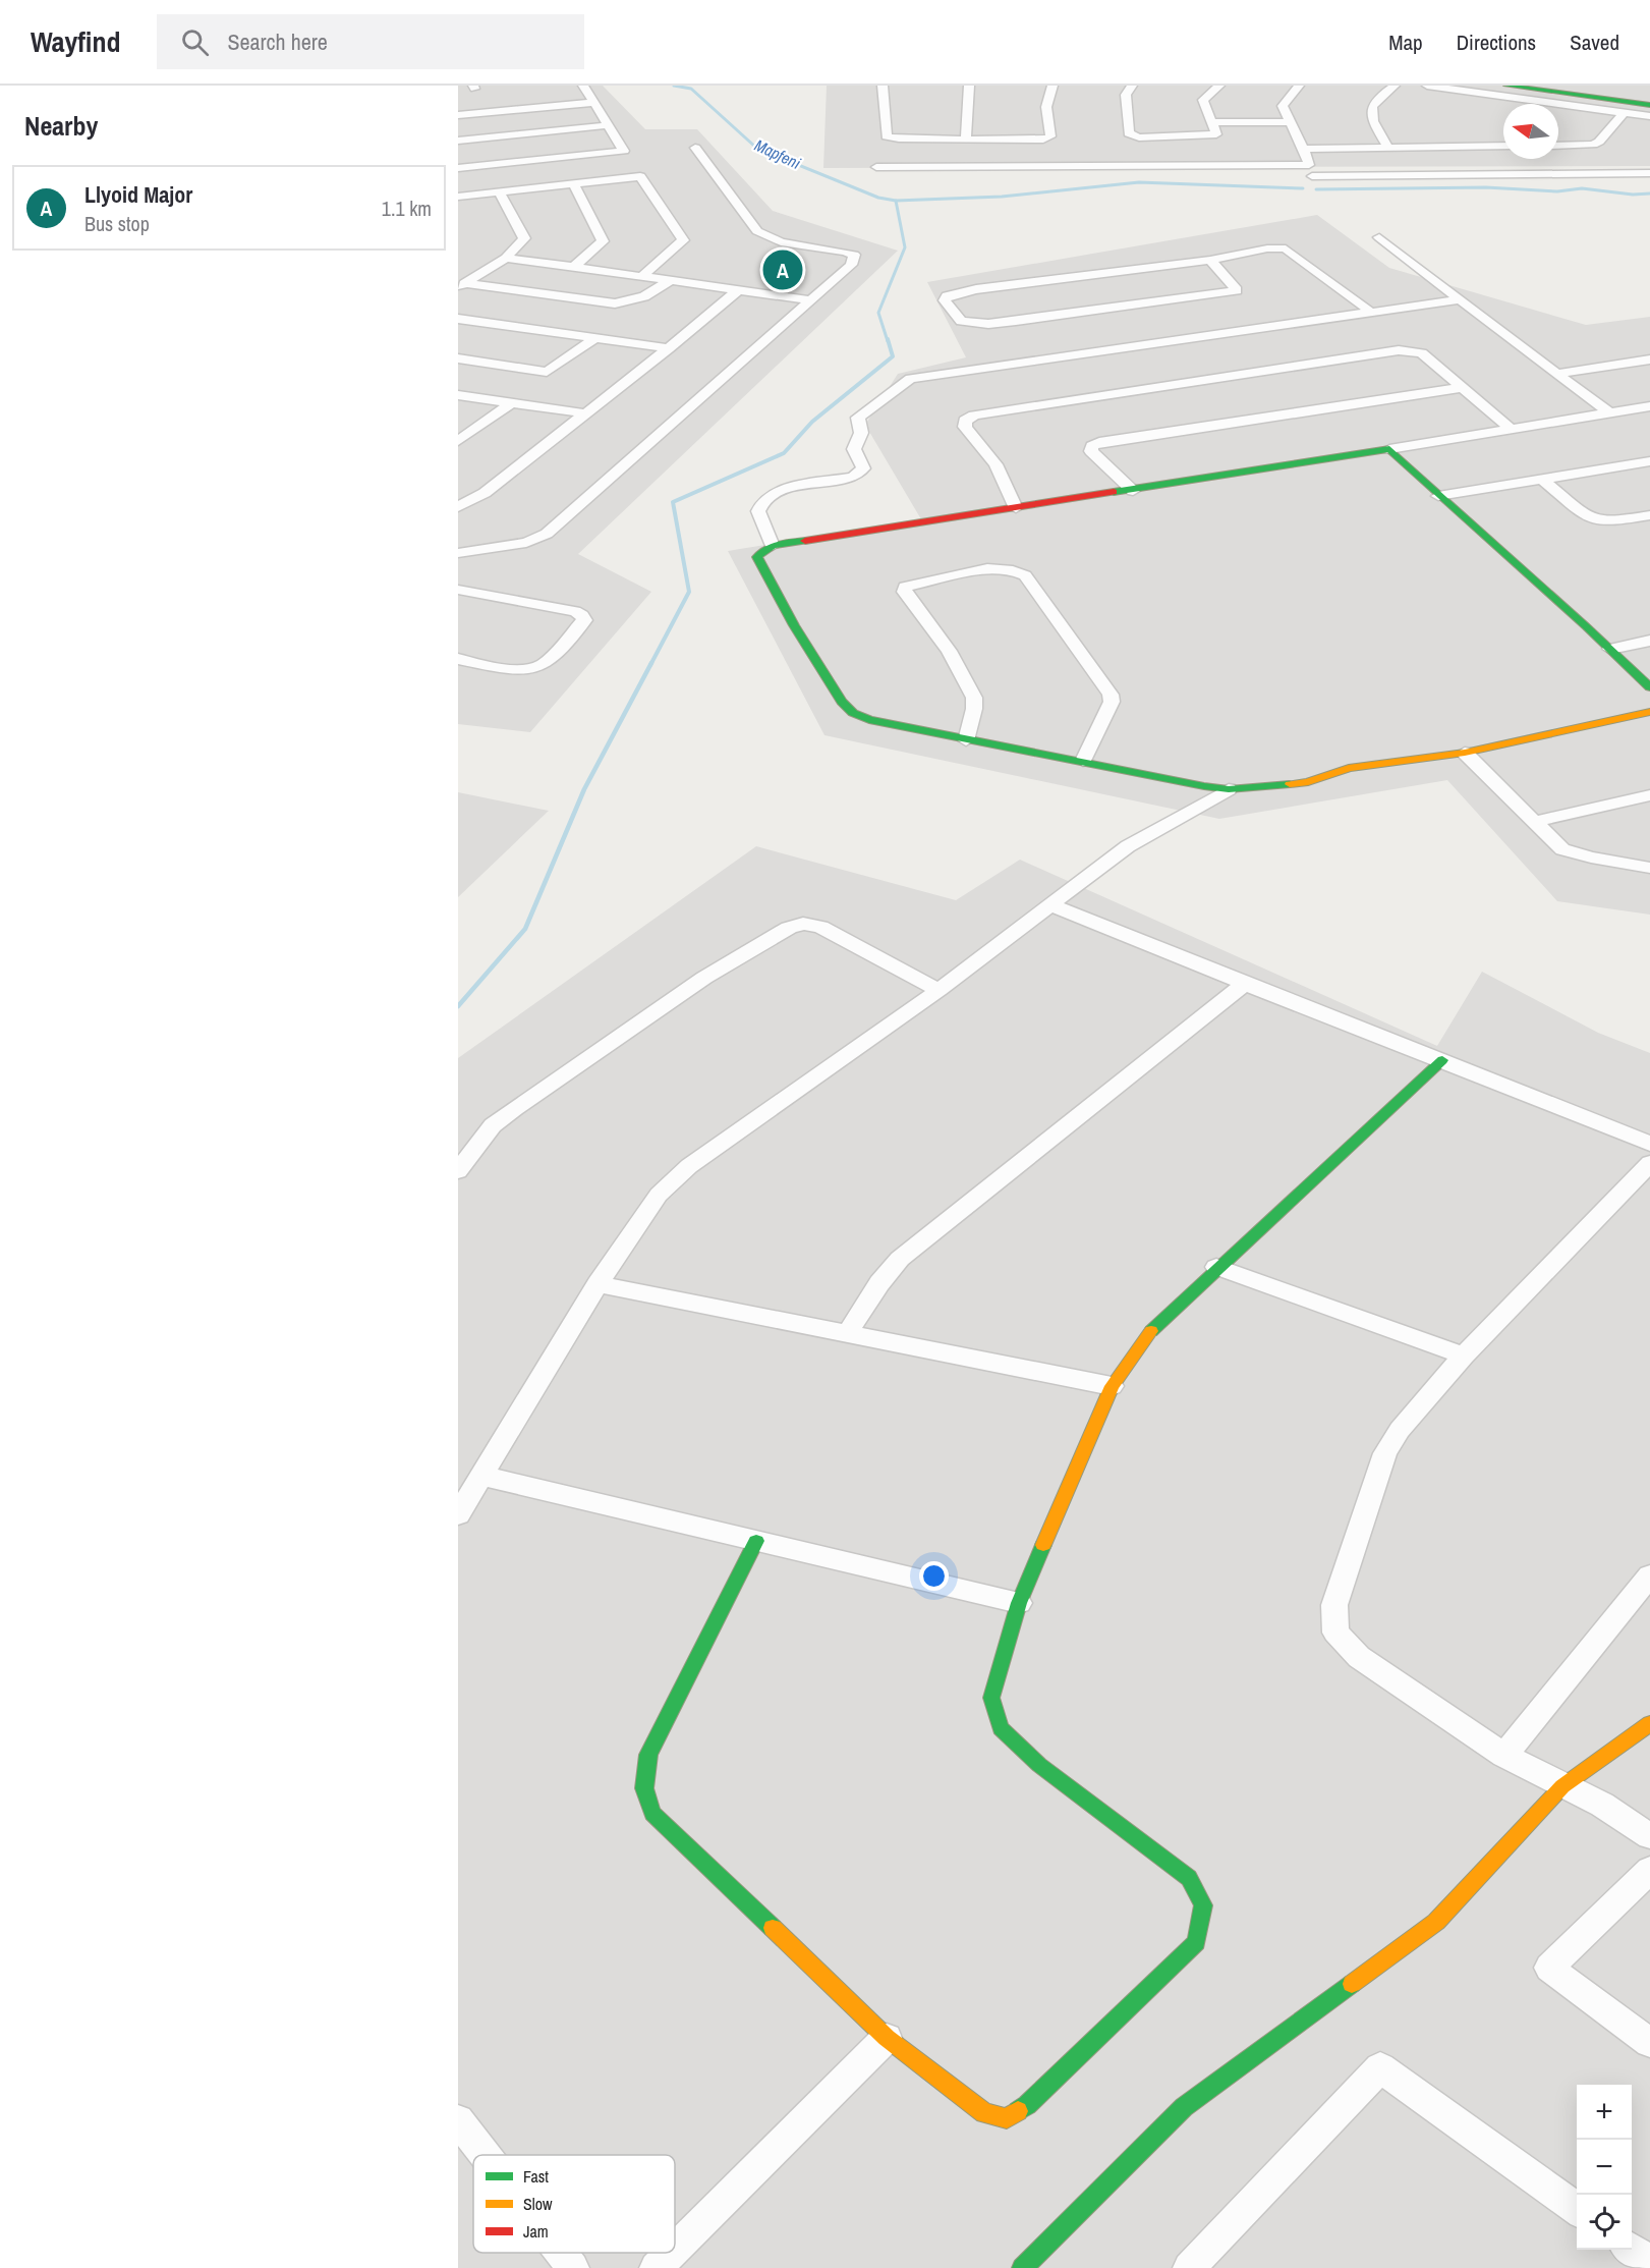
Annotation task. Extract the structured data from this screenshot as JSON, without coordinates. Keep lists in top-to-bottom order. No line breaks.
{"water":["Mapfeni"],"legend":["Fast","Slow","Jam"],"north":"left","page":{"header":"Wayfind","search":"Search here","nav":["Map","Directions","Saved"],"heading":"Nearby","list":[{"mark":"A","name":"Llyoid Major","note":"Bus stop","value":"1.1 km"}],"pins":"A","map_buttons":["+","−"]}}
